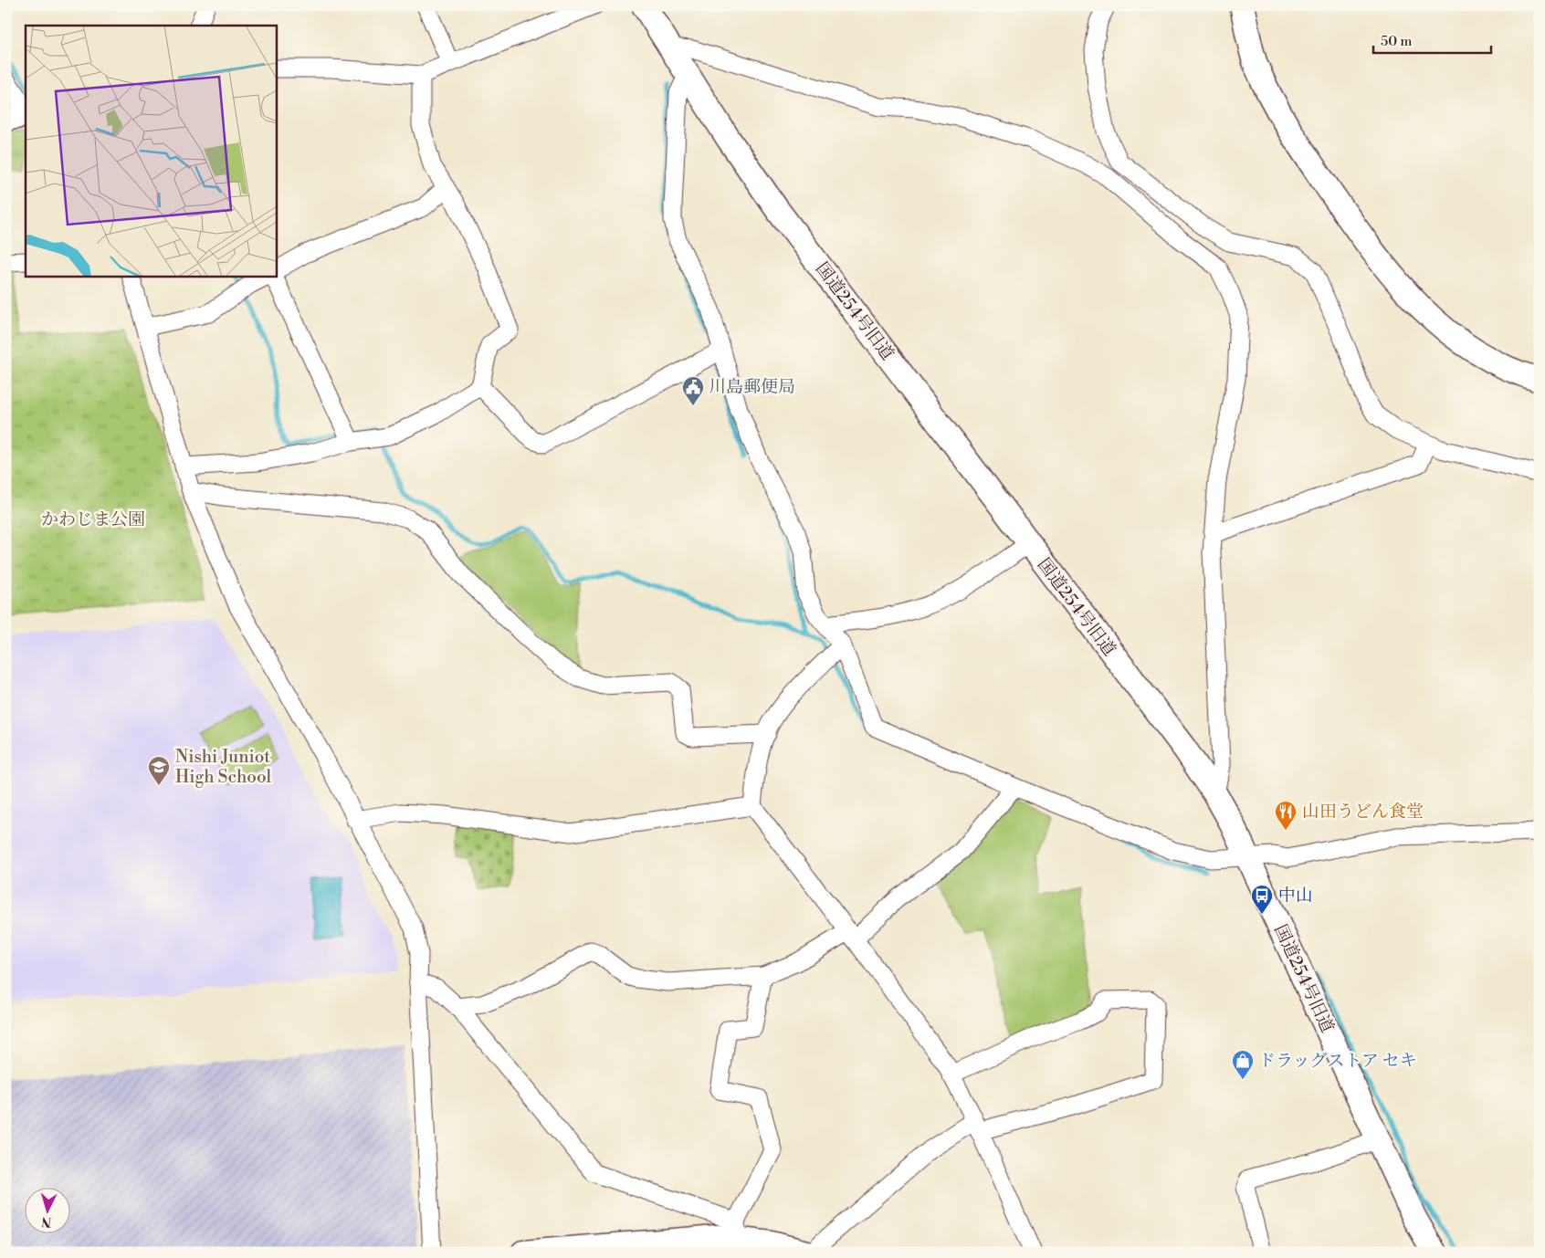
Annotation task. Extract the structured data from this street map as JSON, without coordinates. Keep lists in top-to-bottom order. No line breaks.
{"streets":{"street":["国道254号旧道"]},"parks":["かわじま公園"],"places":{"public building":["川島郵便局"],"school or university":["Nishi Juniot High School"],"restaurant":["山田うどん食堂"],"bus stop":["中山"],"shop":["ドラッグストア セキ"]},"scale_bar":"50 m","north":"bottom"}
